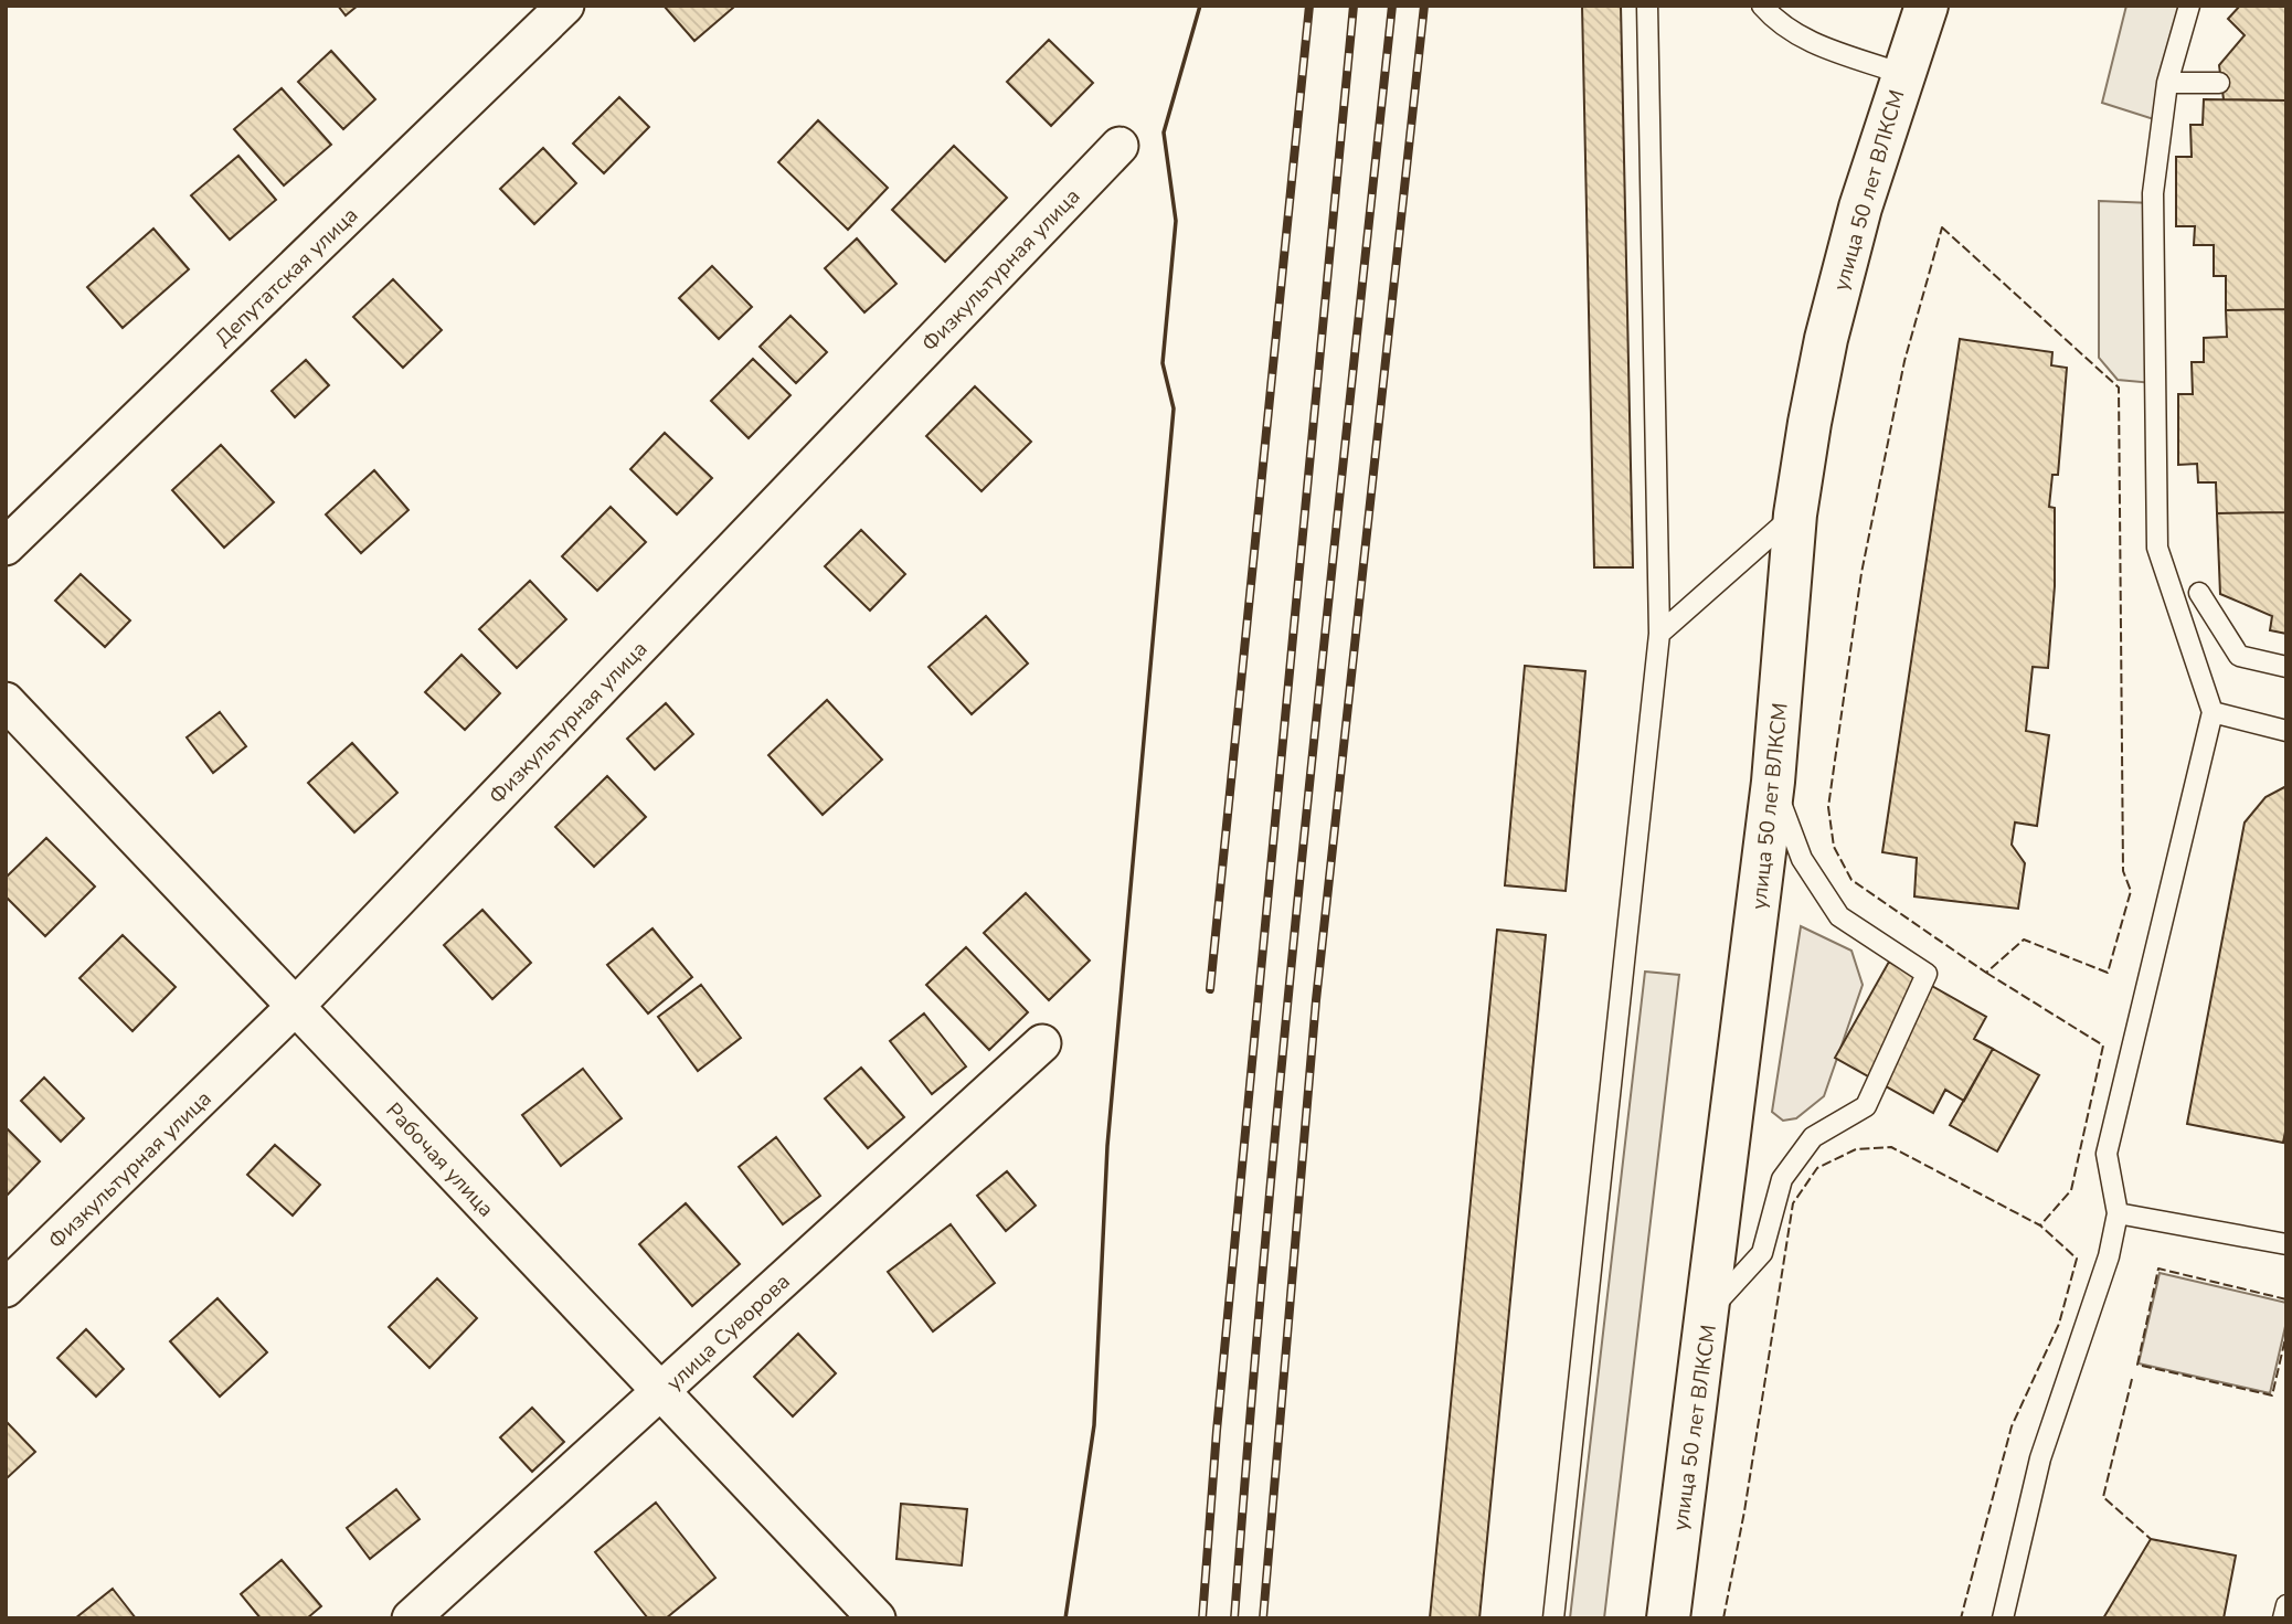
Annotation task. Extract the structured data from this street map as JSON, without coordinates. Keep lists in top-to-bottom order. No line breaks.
{"streets":{"street":["улица 50 лет ВЛКСМ","Физкультурная улица","Депутатская улица","Рабочая улица","улица Суворова"]},"crossings":[["Физкультурная улица","Рабочая улица"],["Рабочая улица","улица Суворова"]]}
